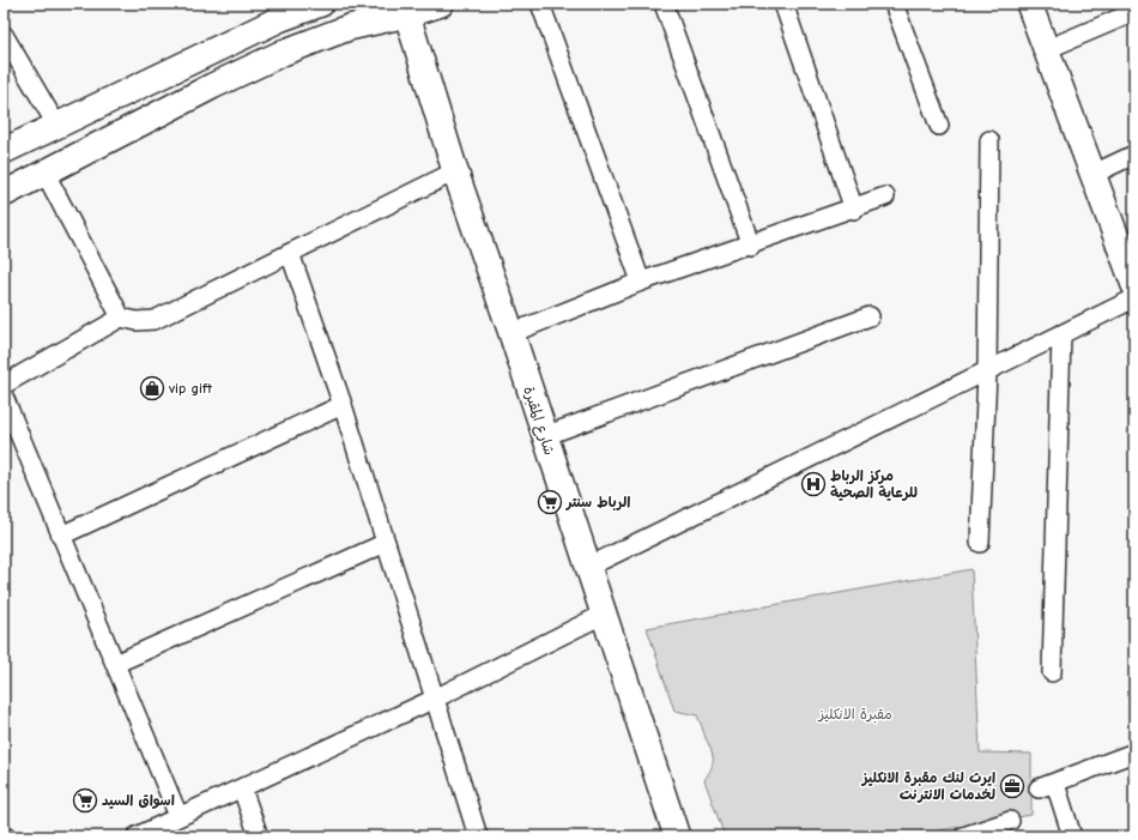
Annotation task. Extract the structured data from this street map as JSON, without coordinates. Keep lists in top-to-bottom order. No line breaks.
{"streets":{"street":["شارع المقبرة"]},"parks":["مقبرة الانكليز"],"places":{"shop":["vip gift"],"hospital":["مركز الرباط للرعاية الصحية"],"supermarket":["الرباط سنتر","اسواق السيد"],"office":["ايرث لنك مقبرة الانكليز لخدمات الانترنت"]}}
